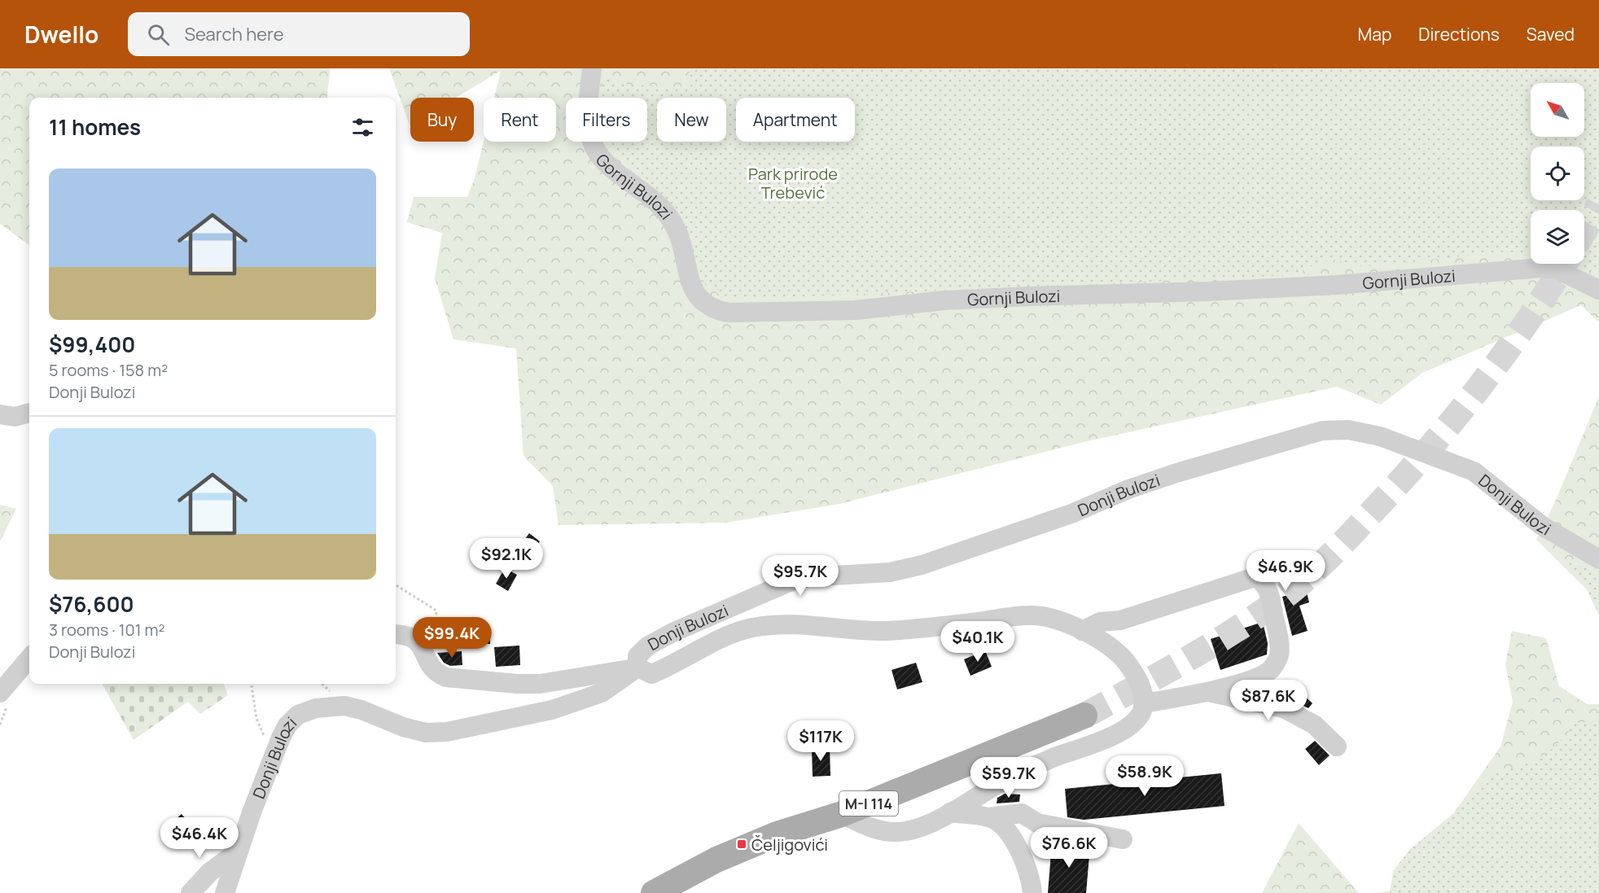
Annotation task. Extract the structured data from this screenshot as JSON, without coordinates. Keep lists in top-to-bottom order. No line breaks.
{"streets":{"main road":["M-I 114"],"street":["Gornji Bulozi","Donji Bulozi"]},"parks":["Park prirode Trebević"],"places":{"transit":["Čeljigovići"]},"north":"top left","page":{"header":"Dwello","search":"Search here","nav":["Map","Directions","Saved"],"chip":["Buy","Rent","Filters","New","Apartment"],"heading":"11 homes","list":[{"name":"$99,400","note":"5 rooms · 158 m² · Donji Bulozi"},{"name":"$76,600","note":"3 rooms · 101 m² · Donji Bulozi"}],"price":["$92.1K","$46.9K","$95.7K","$99.4K","$40.1K","$87.6K","$117K","$58.9K","$59.7K","$46.4K","$76.6K"]}}
